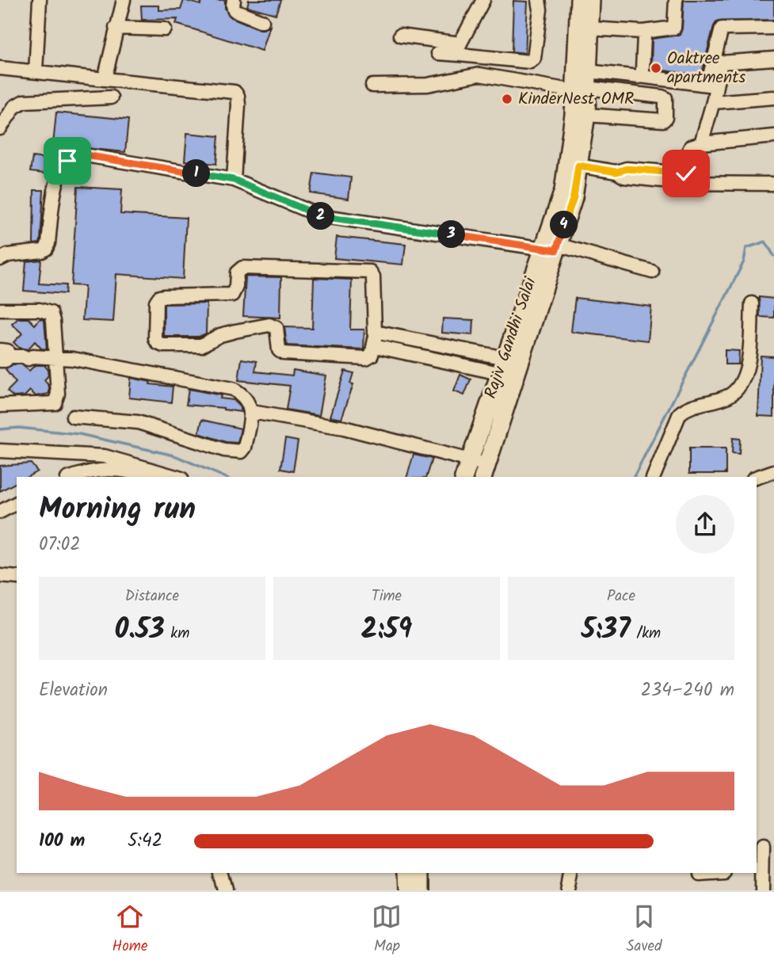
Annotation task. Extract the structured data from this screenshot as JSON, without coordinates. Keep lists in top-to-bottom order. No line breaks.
{"streets":{"main road":["Rajiv Gandhi Salai"]},"places":["Oaktree apartments","KinderNest OMR"],"page":{"pins":["1","2","4","3"],"heading":["Morning run","07:02"],"stats":[["Distance","0.53 km"],["Time","2:59"],["Pace","5:37 /km"]],"chart":["Elevation","234–240 m"],"list":[{"name":"100 m","note":"5:42"}],"tabs":["Home","Map","Saved"]}}
